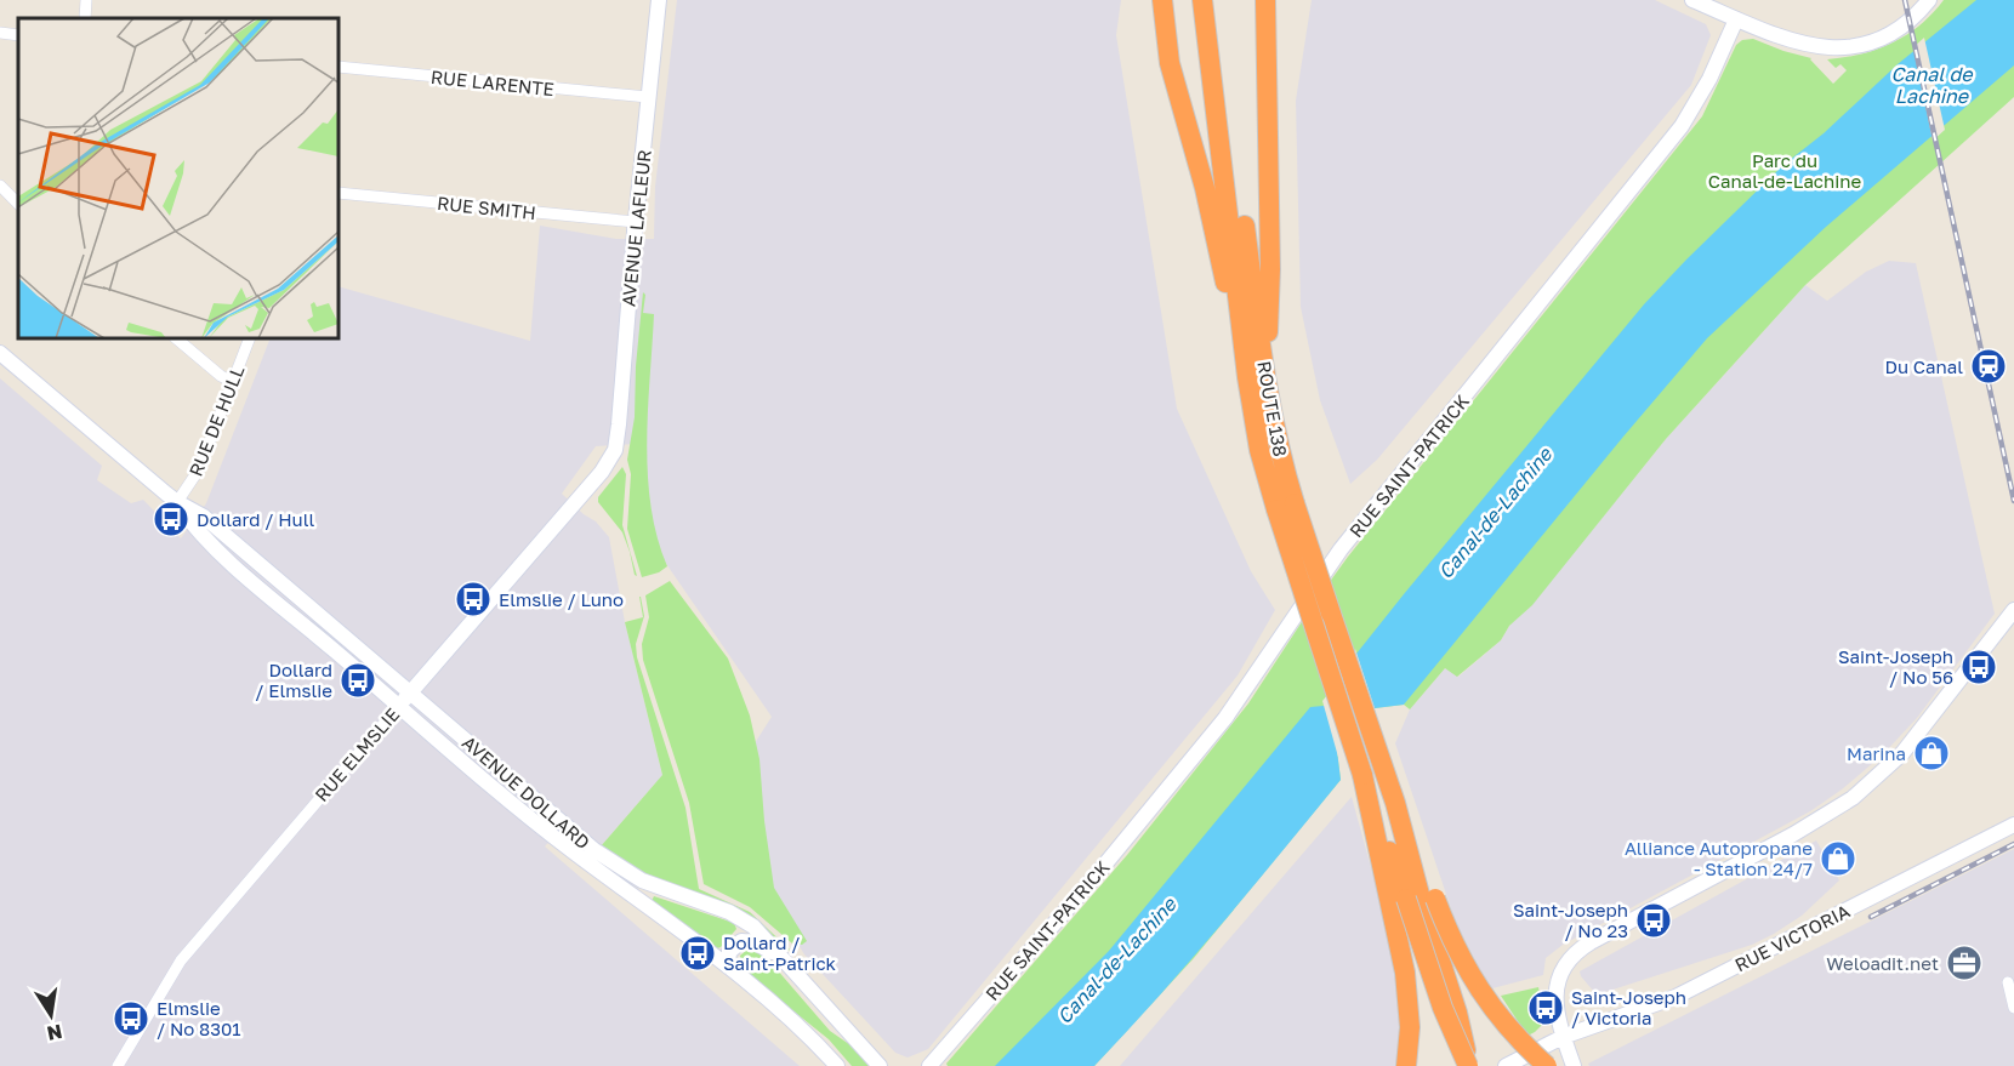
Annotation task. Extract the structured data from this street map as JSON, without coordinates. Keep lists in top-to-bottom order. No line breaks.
{"streets":{"highway":["ROUTE 138"],"main road":["AVENUE LAFLEUR","RUE SAINT-PATRICK","RUE ELMSLIE","AVENUE DOLLARD","RUE VICTORIA"],"street":["RUE LARENTE","RUE SMITH","RUE DE HULL"]},"crossings":[["RUE LARENTE","AVENUE LAFLEUR"],["RUE SMITH","AVENUE LAFLEUR"],["AVENUE LAFLEUR","RUE ELMSLIE"],["RUE DE HULL","AVENUE DOLLARD"],["RUE ELMSLIE","AVENUE DOLLARD"]],"water":["Canal de Lachine","Canal-de-Lachine"],"parks":["Parc du Canal-de-Lachine"],"places":{"station":["Du Canal"],"bus stop":["Dollard / Hull","Elmslie / Luno","Saint-Joseph / No 56","Dollard / Elmslie","Saint-Joseph / No 23","Dollard / Saint-Patrick","Saint-Joseph / Victoria","Elmslie / No 8301"],"shop":["Marina","Alliance Autopropane - Station 24/7"],"office":["Weloadit.net"]},"north":"bottom"}
